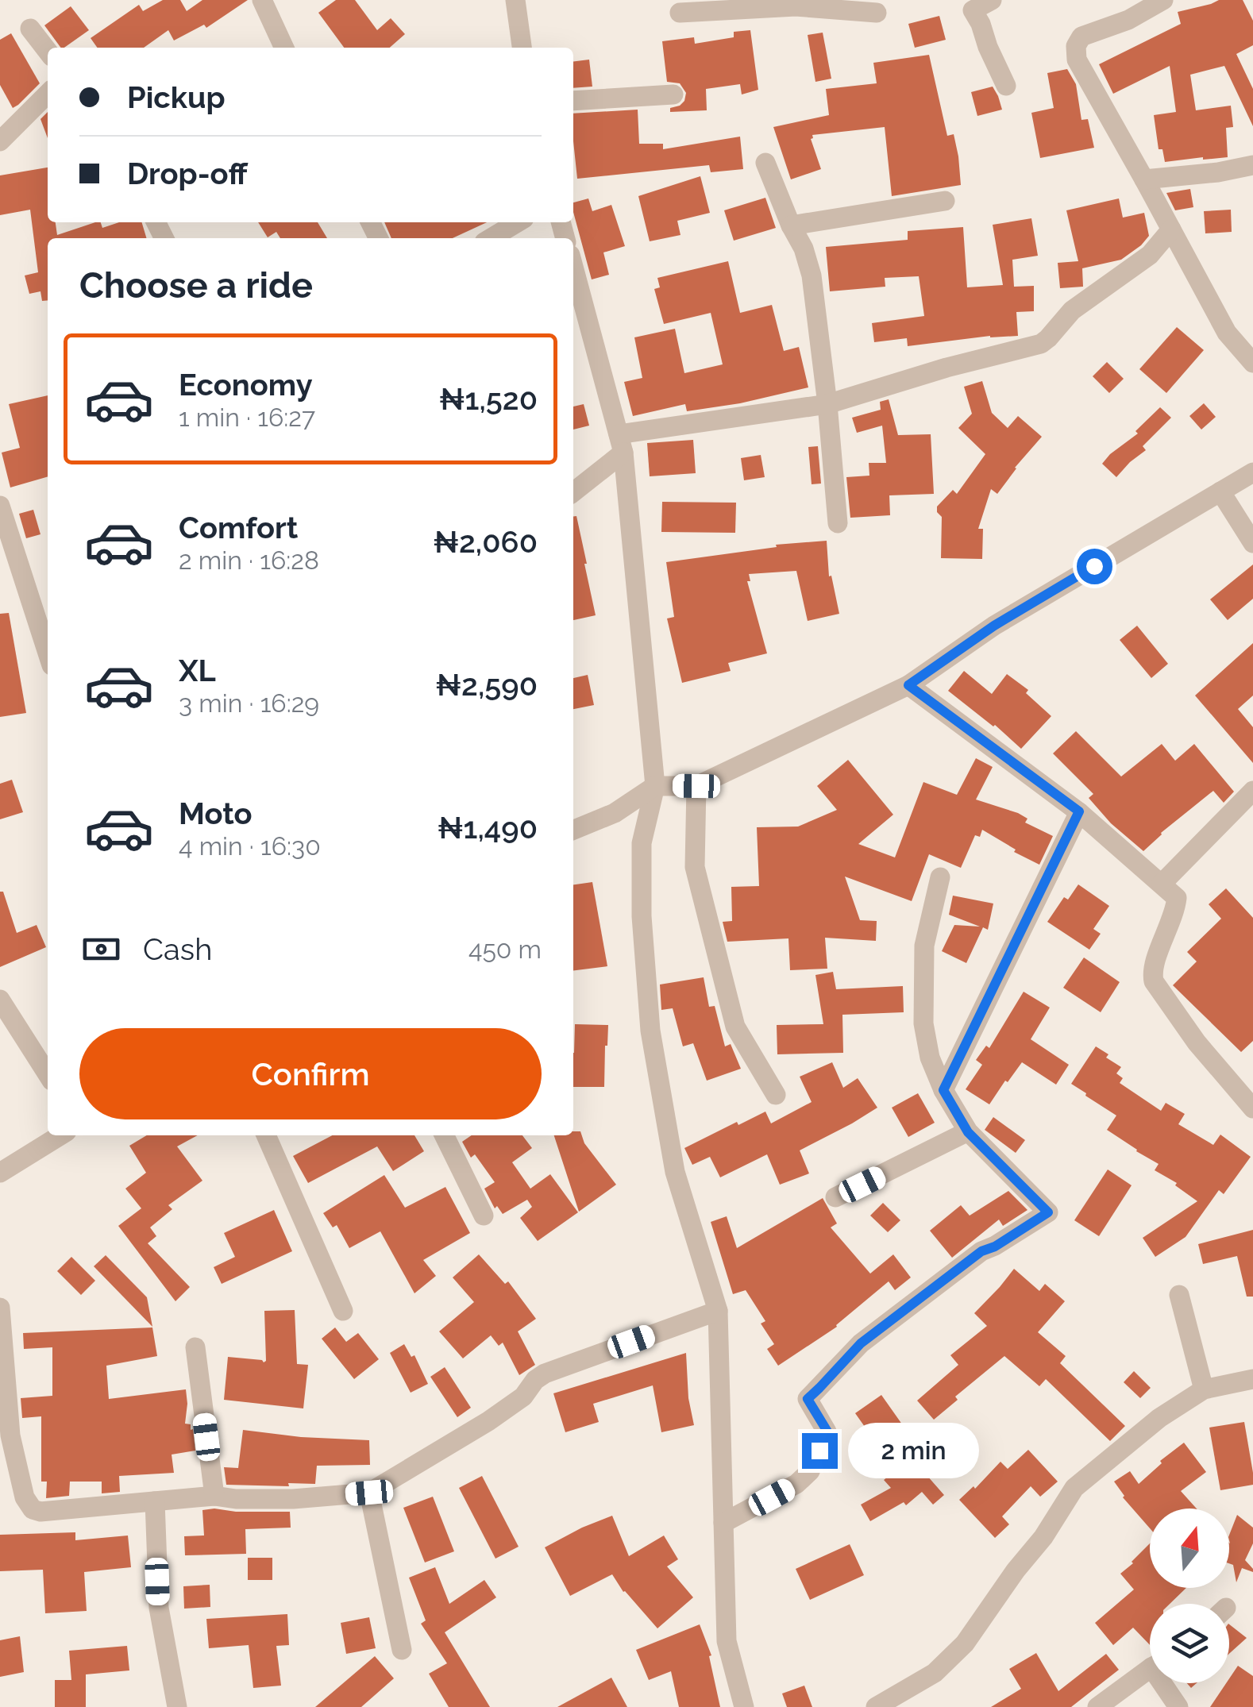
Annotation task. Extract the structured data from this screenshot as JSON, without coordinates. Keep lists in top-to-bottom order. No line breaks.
{"north":"top","page":{"banner":["Pickup","Drop-off"],"heading":"Choose a ride","list":[{"name":"Economy","note":"1 min · 16:27","value":"₦1,520"},{"name":"Comfort","note":"2 min · 16:28","value":"₦2,060"},{"name":"XL","note":"3 min · 16:29","value":"₦2,590"},{"name":"Moto","note":"4 min · 16:30","value":"₦1,490"}],"pay":["Cash","450 m"],"buttons":"Confirm","bubble":"2 min"}}
